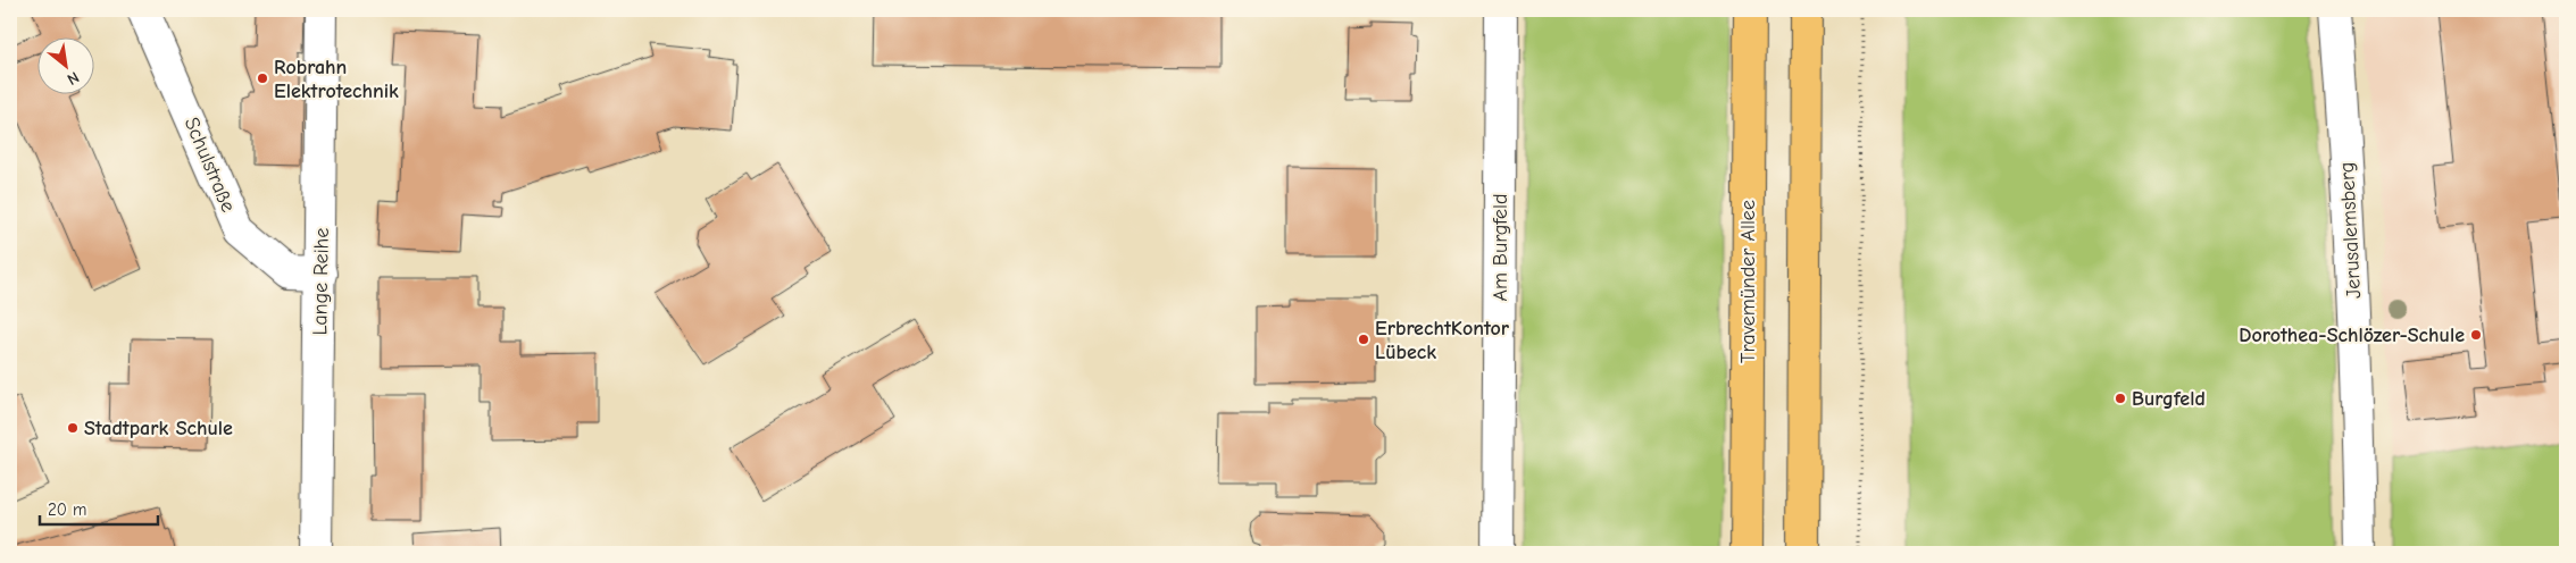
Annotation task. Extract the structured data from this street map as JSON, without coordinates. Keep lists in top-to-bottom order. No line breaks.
{"streets":{"main road":["Travemünder Allee"],"street":["Schulstraße","Jerusalemsberg","Am Burgfeld","Lange Reihe"]},"crossings":[["Schulstraße","Lange Reihe"]],"places":["Robrahn Elektrotechnik","Dorothea-Schlözer-Schule","ErbrechtKontor Lübeck","Burgfeld","Stadtpark Schule"],"scale_bar":"20 m","north":"bottom right"}
